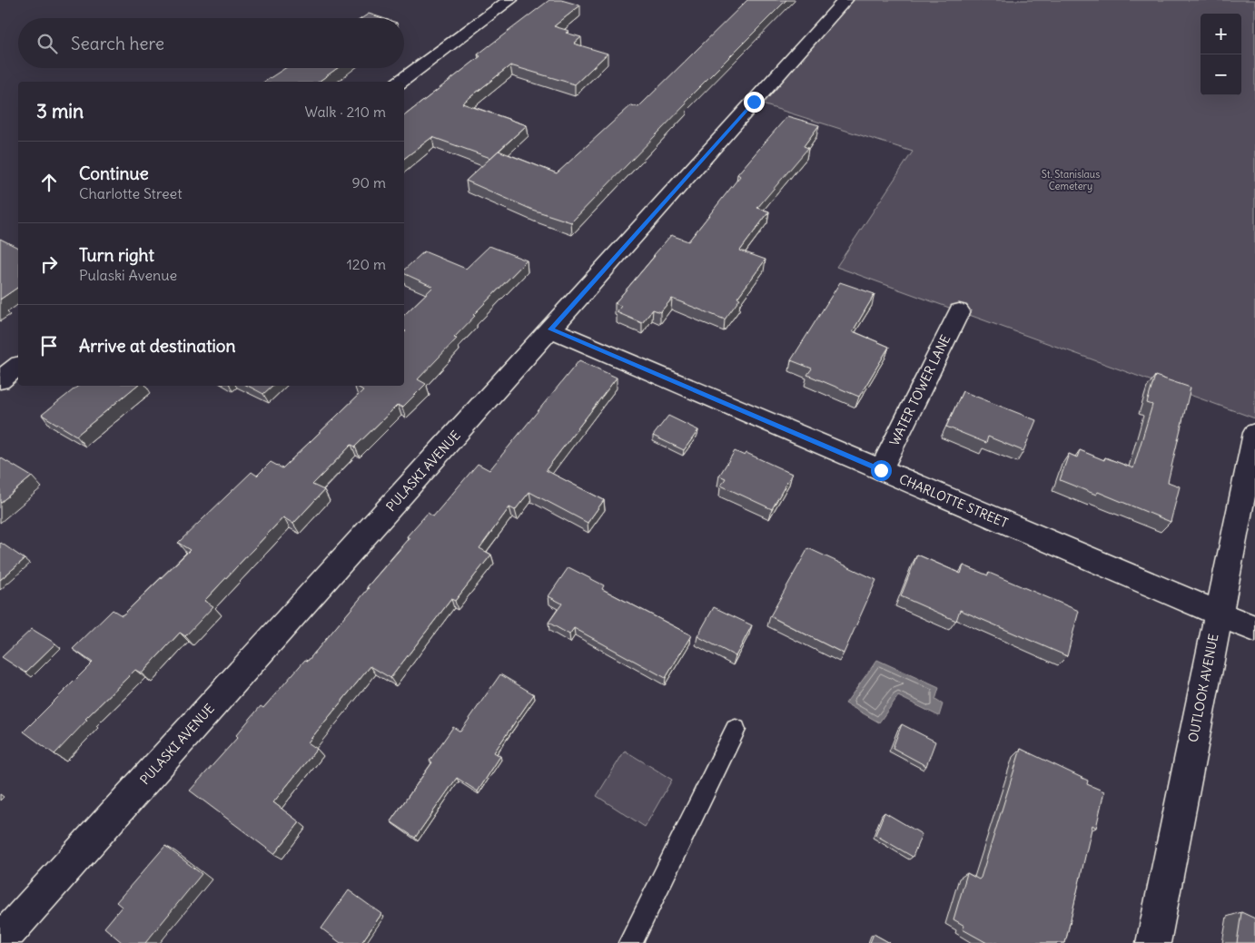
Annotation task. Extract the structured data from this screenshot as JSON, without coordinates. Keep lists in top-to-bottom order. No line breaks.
{"streets":{"street":["WATER TOWER LANE","PULASKI AVENUE","CHARLOTTE STREET","OUTLOOK AVENUE"]},"crossings":[["WATER TOWER LANE","CHARLOTTE STREET"],["PULASKI AVENUE","CHARLOTTE STREET"],["CHARLOTTE STREET","OUTLOOK AVENUE"]],"parks":["St. Stanislaus Cemetery"],"page":{"map_buttons":["+","−"],"search":"Search here","heading":["3 min","Walk · 210 m"],"list":[["Continue","Charlotte Street","90 m"],["Turn right","Pulaski Avenue","120 m"],"Arrive at destination"]}}
